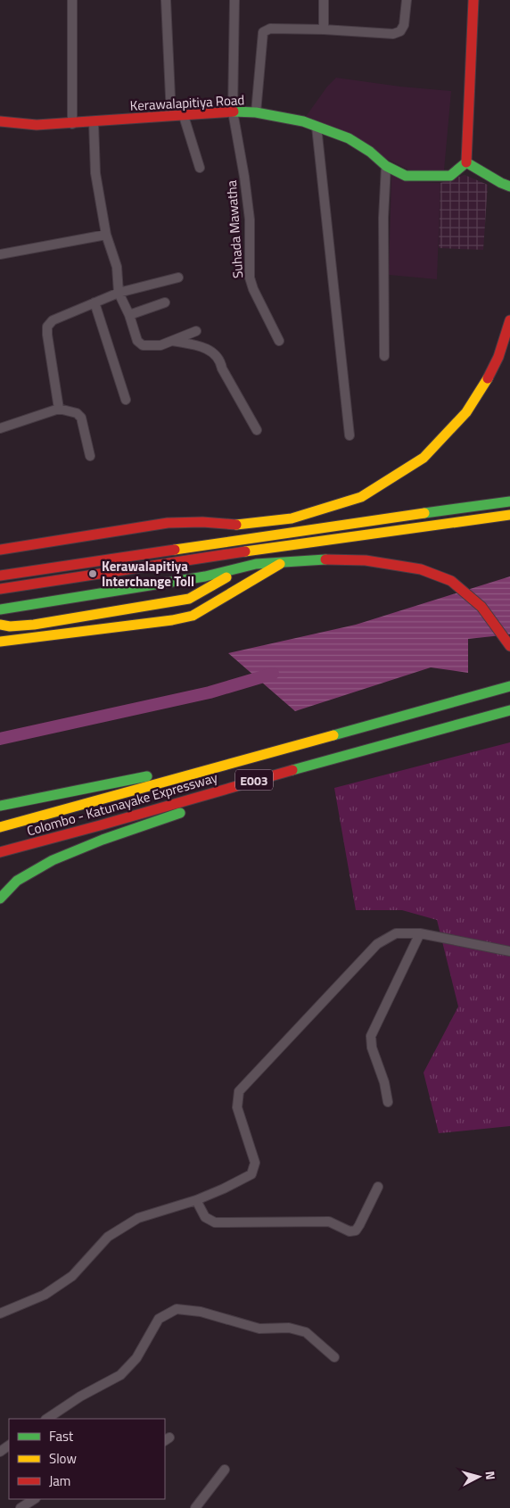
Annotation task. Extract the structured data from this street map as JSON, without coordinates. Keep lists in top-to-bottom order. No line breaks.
{"streets":{"main road":["Kerawalapitiya Road","E003","Colombo - Katunayake Expressway"],"street":["Suhada Mawatha"]},"crossings":[["Kerawalapitiya Road","Suhada Mawatha"]],"places":["Kerawalapitiya Interchange Toll"],"legend":["Fast","Slow","Jam"],"north":"right"}
